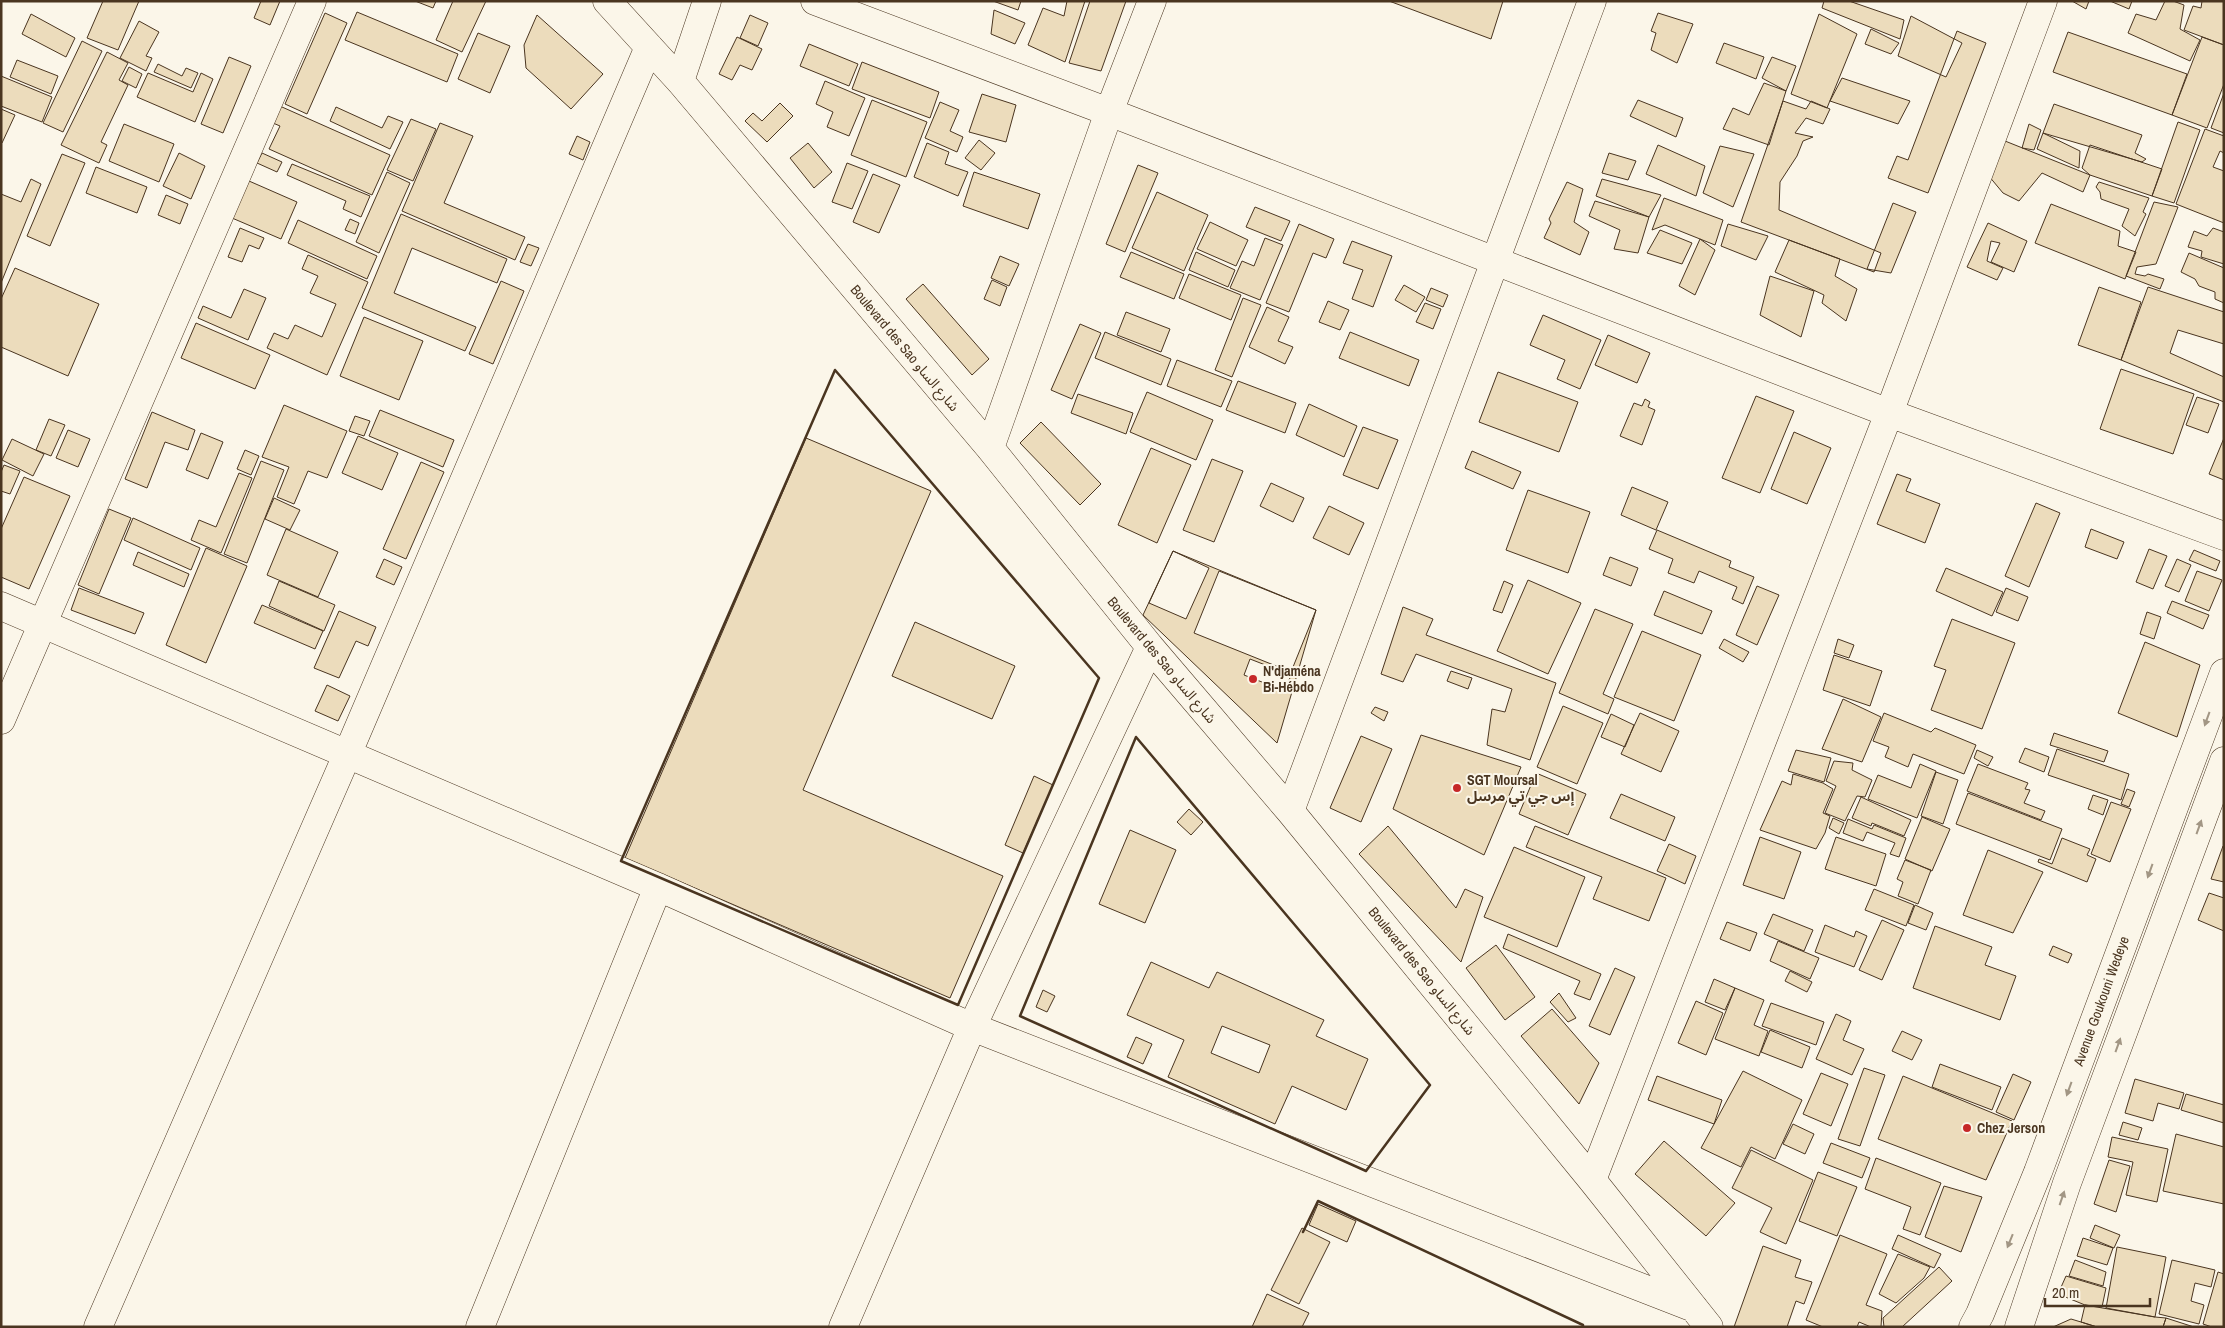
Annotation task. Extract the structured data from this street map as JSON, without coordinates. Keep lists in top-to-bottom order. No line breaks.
{"streets":{"street":["Boulevard des Sao شارع الساو","Avenue Goukouni Wedeye"]},"places":["N'djaména Bi-Hébdo","SGT Moursal إس جي تي مرسل","Chez Jerson"],"scale_bar":"20 m"}
